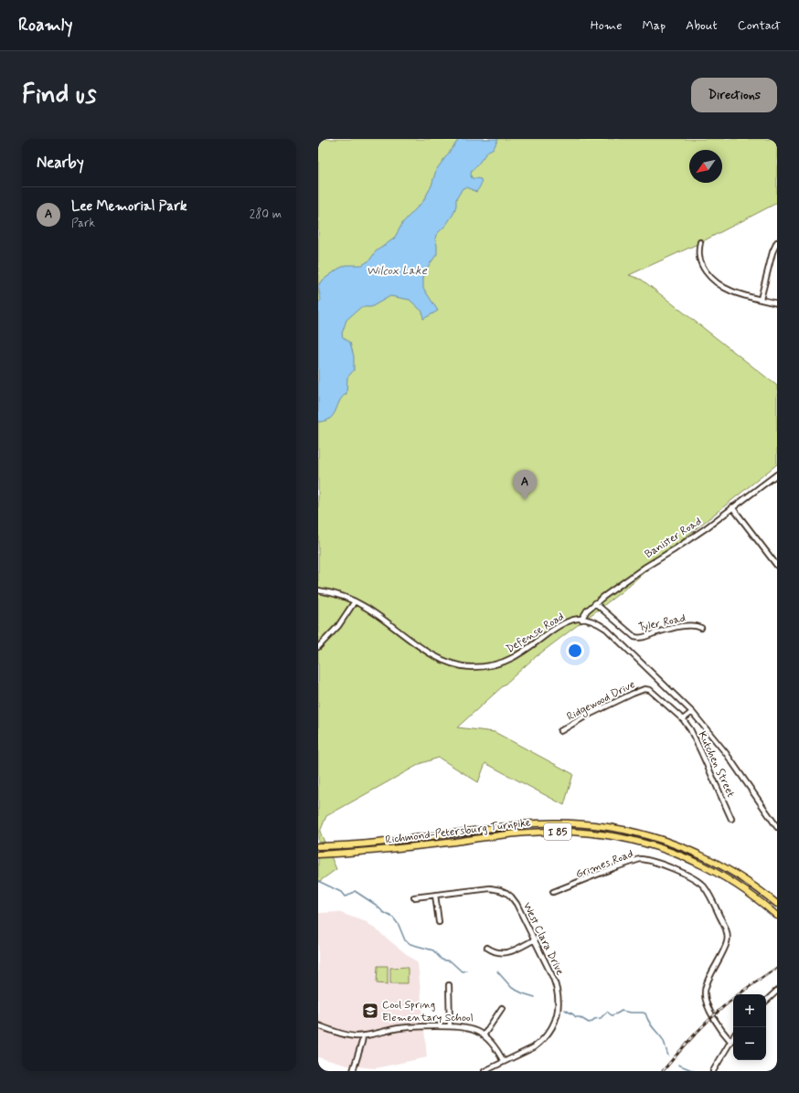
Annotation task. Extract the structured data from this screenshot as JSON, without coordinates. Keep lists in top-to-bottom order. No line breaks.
{"streets":{"highway":["Richmond-Petersburg Turnpike","I 85"],"street":["Banister Road","Tyler Road","Defense Road","Ridgewood Drive","Kutchen Street","Grimes Road","West Clara Drive"]},"crossings":[["Banister Road","Tyler Road"],["Banister Road","Defense Road"],["Ridgewood Drive","Kutchen Street"]],"water":["Wilcox Lake"],"places":{"school or university":["Cool Spring Elementary School"]},"north":"bottom left","page":{"header":"Roamly","nav":["Home","Map","About","Contact"],"buttons":"Directions","title":"Find us","heading":"Nearby","list":[{"mark":"A","name":"Lee Memorial Park","note":"Park","value":"280 m"}],"pins":"A","map_buttons":["+","−"]}}
